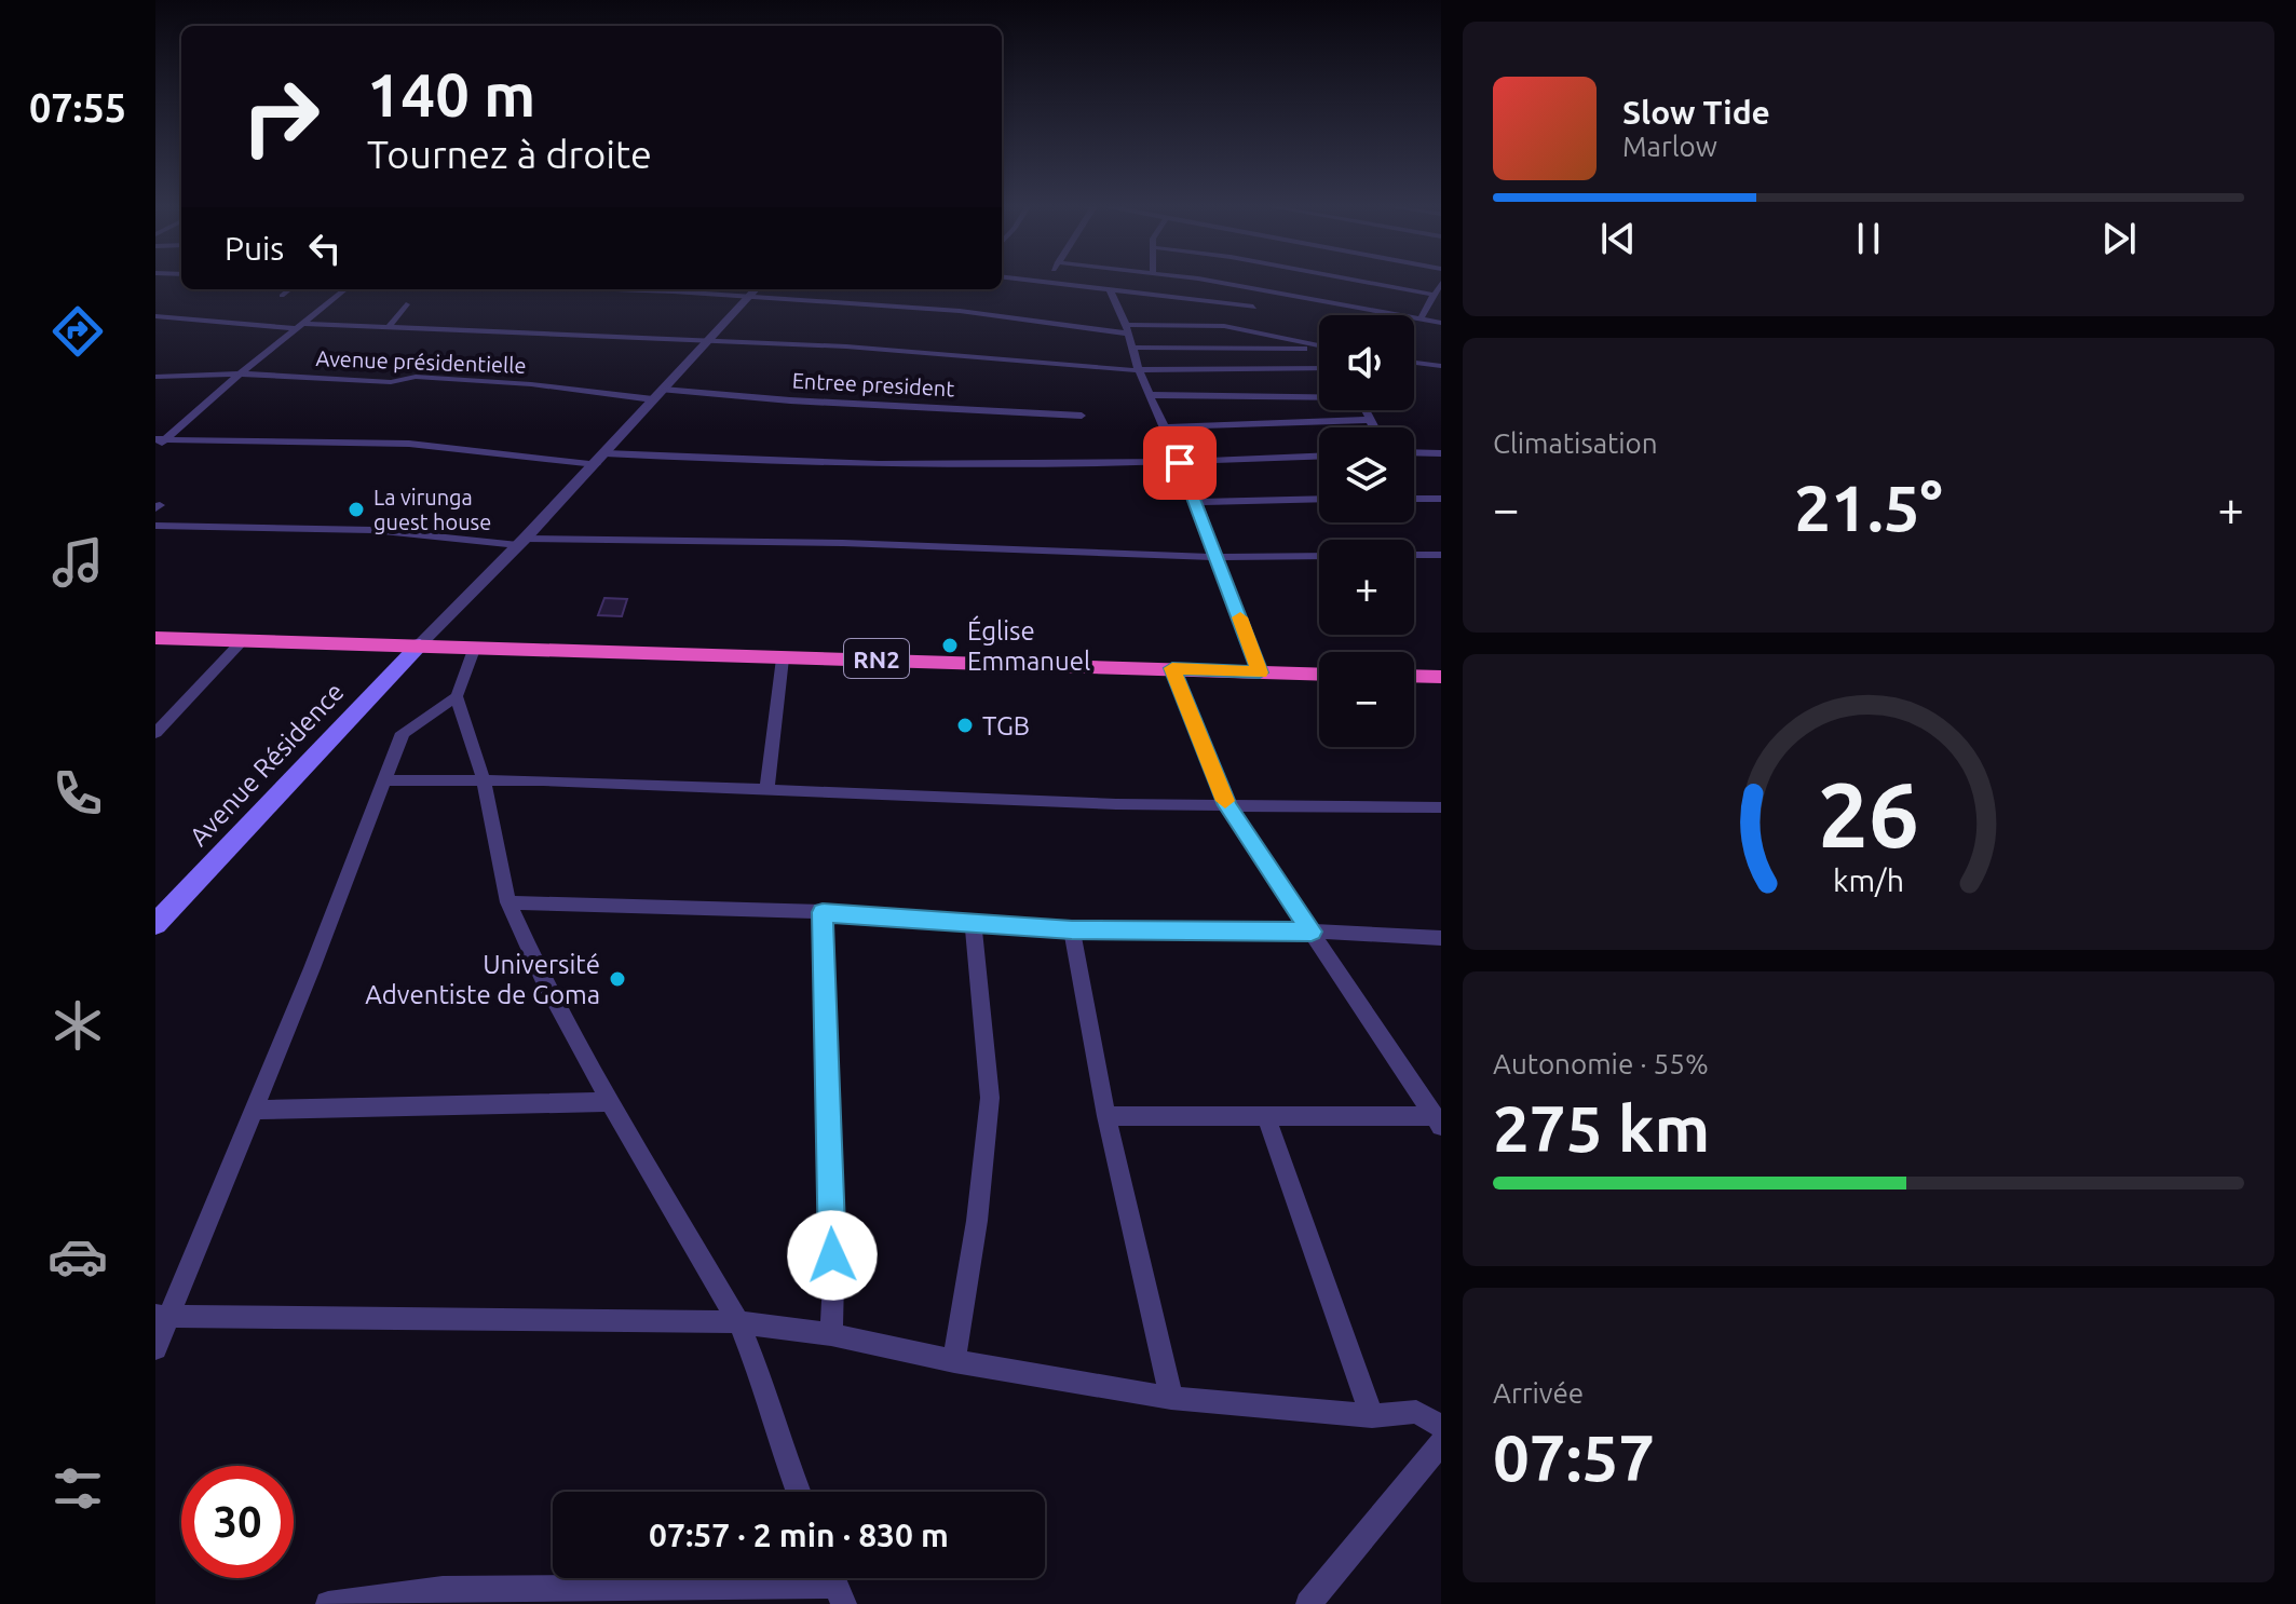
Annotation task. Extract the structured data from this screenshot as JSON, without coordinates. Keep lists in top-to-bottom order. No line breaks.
{"streets":{"highway":["RN2"],"main road":["Avenue Résidence"],"street":["Avenue présidentielle","Entree president"]},"crossings":[["Avenue présidentielle","Entree president"],["RN2","Avenue Résidence"]],"places":["La virunga guest house","Église Emmanuel","TGB","Université Adventiste de Goma"],"page":{"tabs":"07:55","turn":["140 m","Tournez à droite"],"song":["Slow Tide","Marlow"],"then":"Puis","map_buttons":["+","−"],"tile":["Climatisation",["Autonomie · 55%","275 km"],["Arrivée","07:57"]],"heat":["−","21.5°","+"],"limit":"30","trip":"07:57 · 2 min · 830 m","gauge":["26","km/h"]}}
